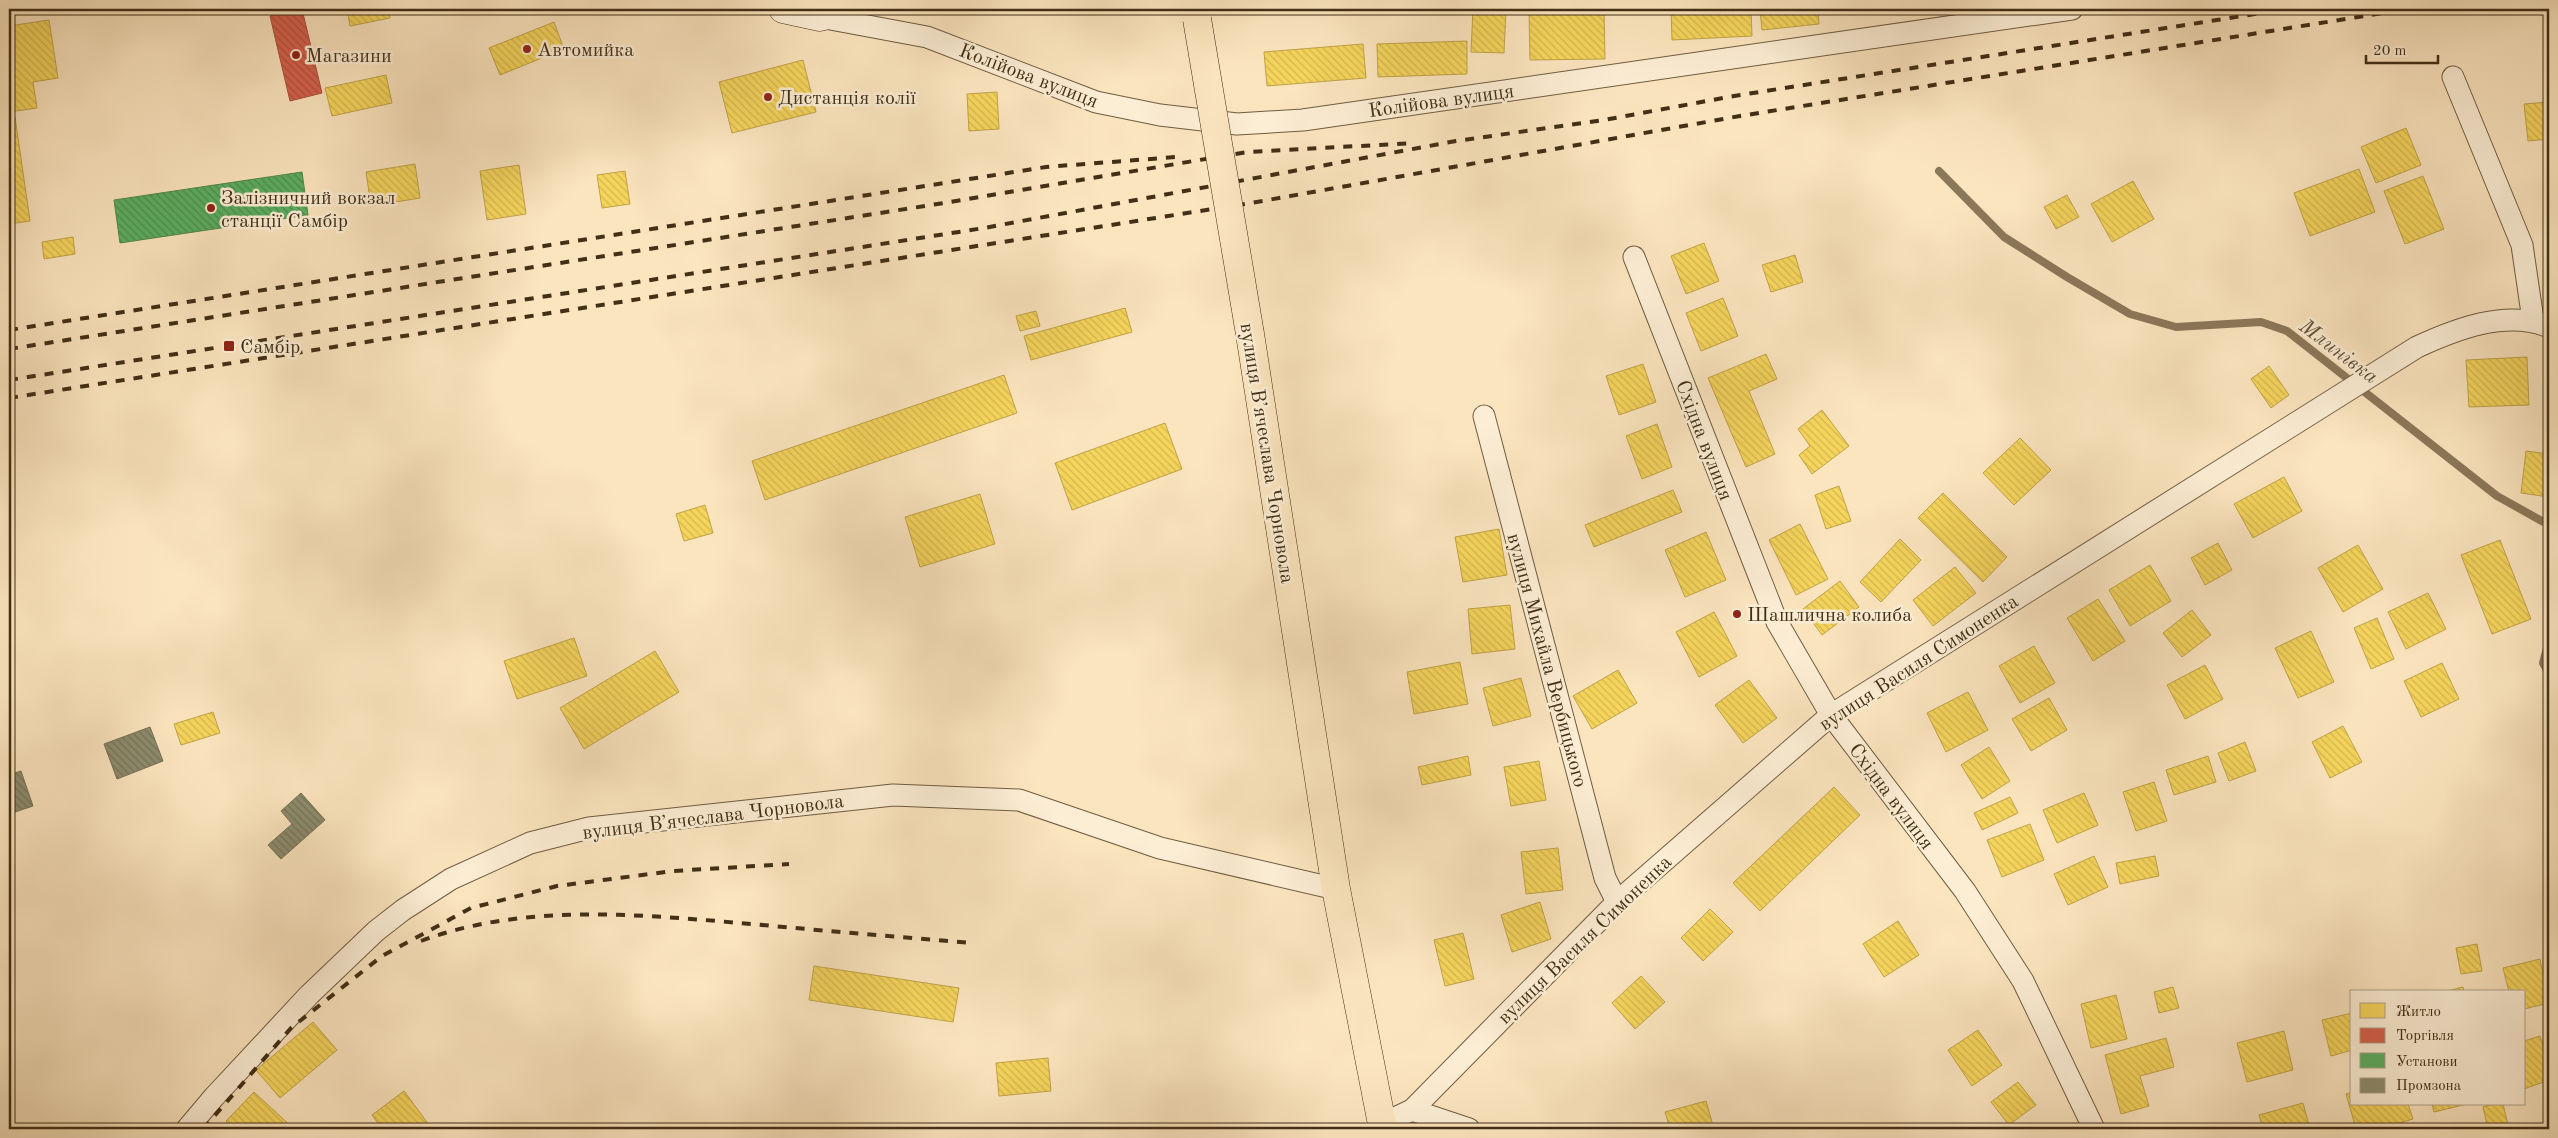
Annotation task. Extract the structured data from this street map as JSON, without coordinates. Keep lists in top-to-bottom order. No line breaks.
{"streets":{"main road":["вулиця Вʼячеслава Чорновола"],"street":["Колійова вулиця","Східна вулиця","вулиця Михайла Вербицького","вулиця Василя Симоненка"]},"crossings":[["Східна вулиця","вулиця Василя Симоненка"],["вулиця Вʼячеслава Чорновола","вулиця Василя Симоненка"],["вулиця Михайла Вербицького","вулиця Василя Симоненка"]],"water":["Млинівка"],"places":{"other":["Автомийка","Магазини","Дистанція колії","Залізничний вокзал станції Самбір","Шашлична колиба"],"transit":["Самбір"]},"legend":["Житло","Торгівля","Установи","Промзона"],"scale_bar":"20 m"}
